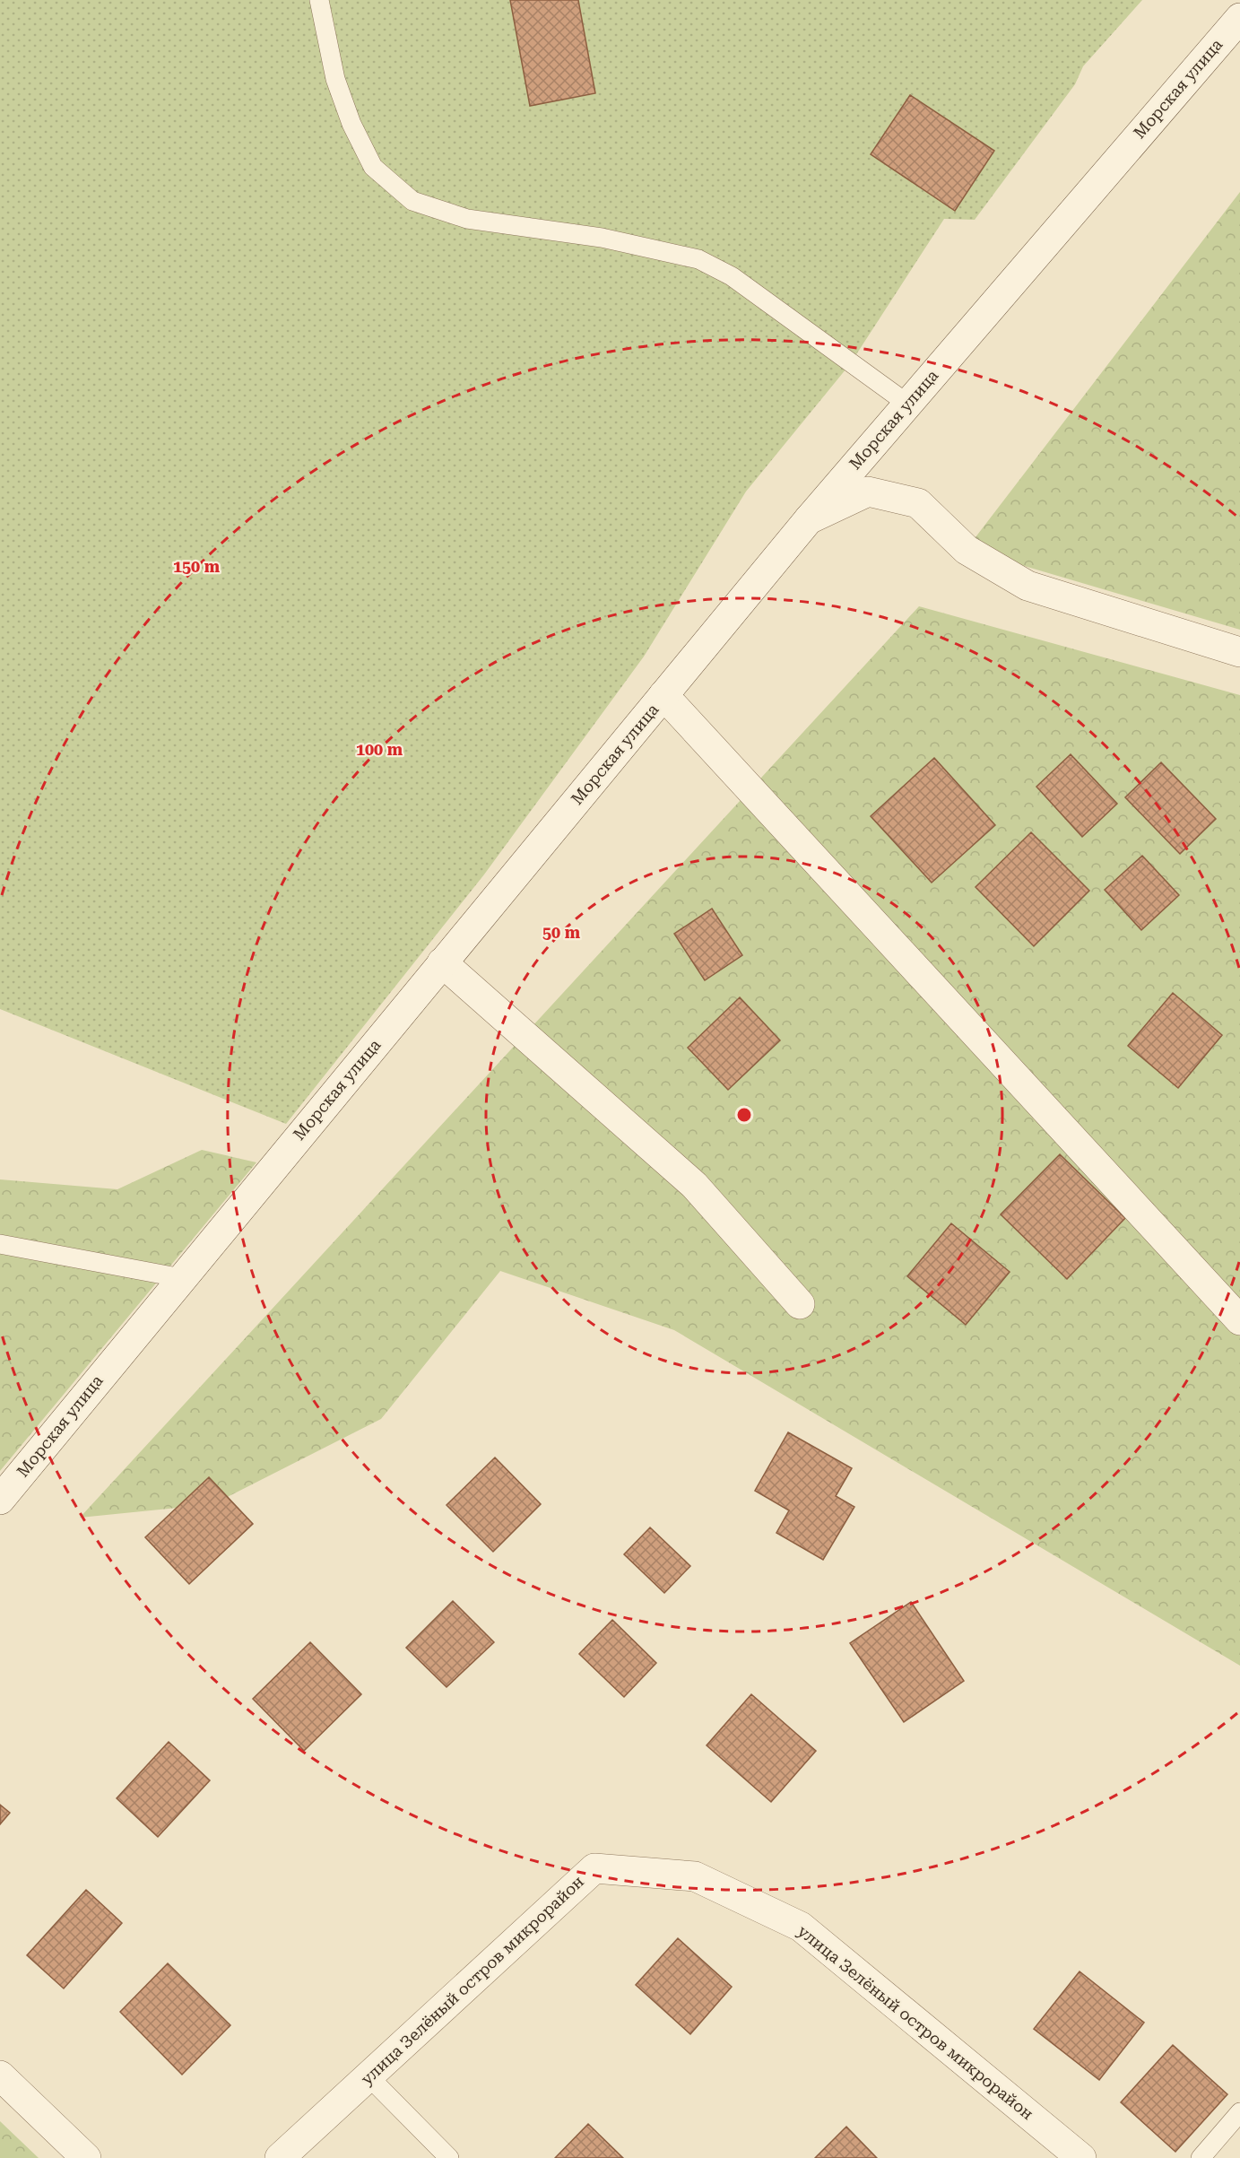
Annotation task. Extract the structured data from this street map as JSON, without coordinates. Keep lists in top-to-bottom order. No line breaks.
{"streets":{"street":["Морская улица","улица Зелёный остров микрорайон"]},"rings":["150 m","100 m","50 m"]}
